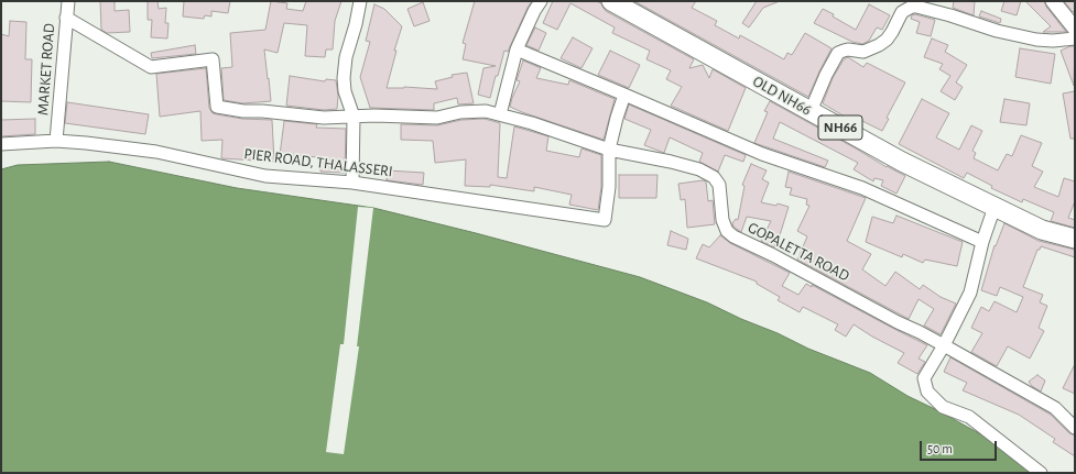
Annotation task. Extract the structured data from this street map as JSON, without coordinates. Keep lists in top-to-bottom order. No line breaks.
{"streets":{"main road":["OLD NH66","NH66"],"street":["MARKET ROAD","PIER ROAD, THALASSERI","GOPALETTA ROAD"]},"crossings":[["MARKET ROAD","PIER ROAD, THALASSERI"],["MARKET ROAD","GOPALETTA ROAD"],["PIER ROAD, THALASSERI","GOPALETTA ROAD"]],"scale_bar":"50 m"}
